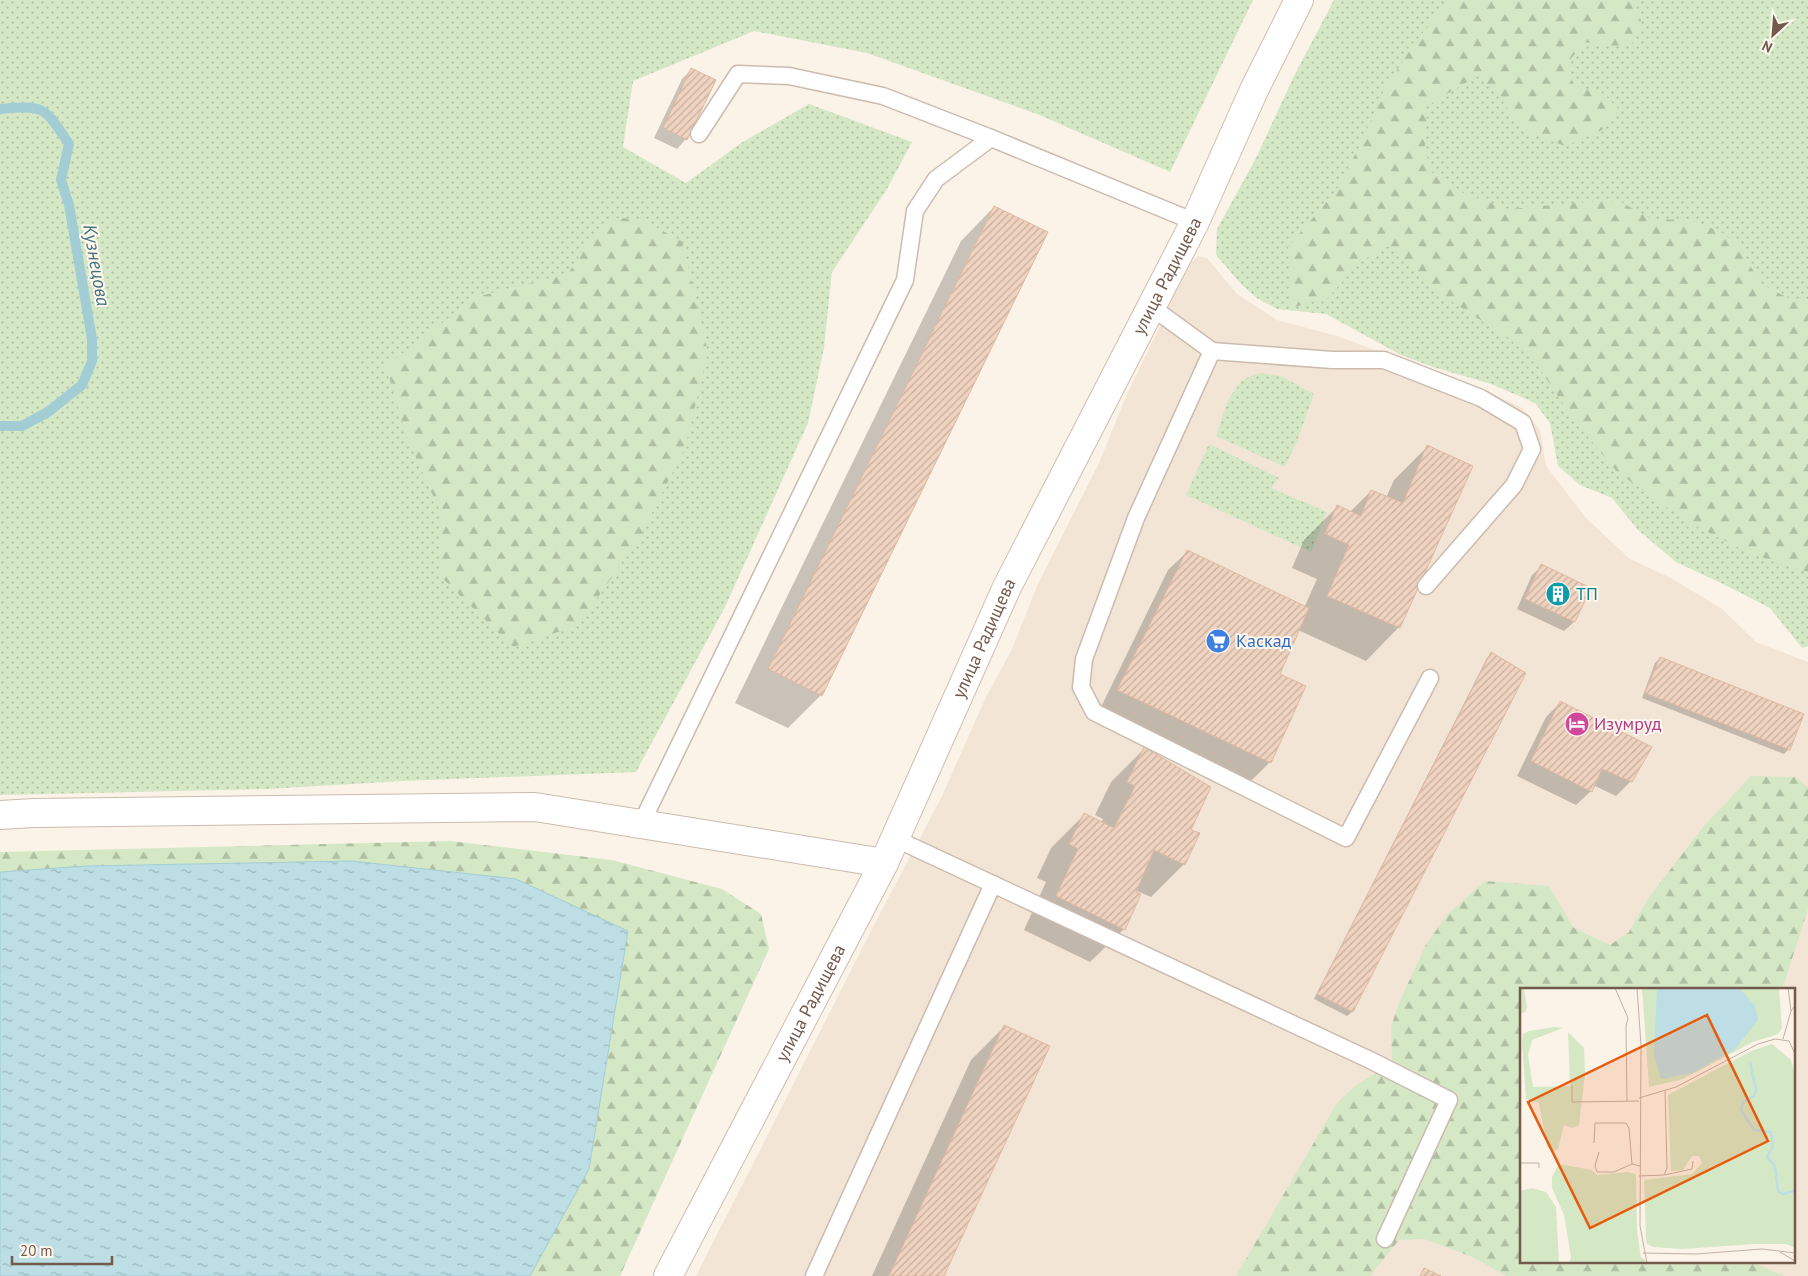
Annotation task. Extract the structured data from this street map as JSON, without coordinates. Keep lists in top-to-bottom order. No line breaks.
{"streets":{"street":["улица Радищева"]},"water":["Кузнецова"],"places":{"building":["ТП"],"supermarket":["Каскад"],"hotel":["Изумруд"]},"scale_bar":"20 m","north":"bottom left"}
